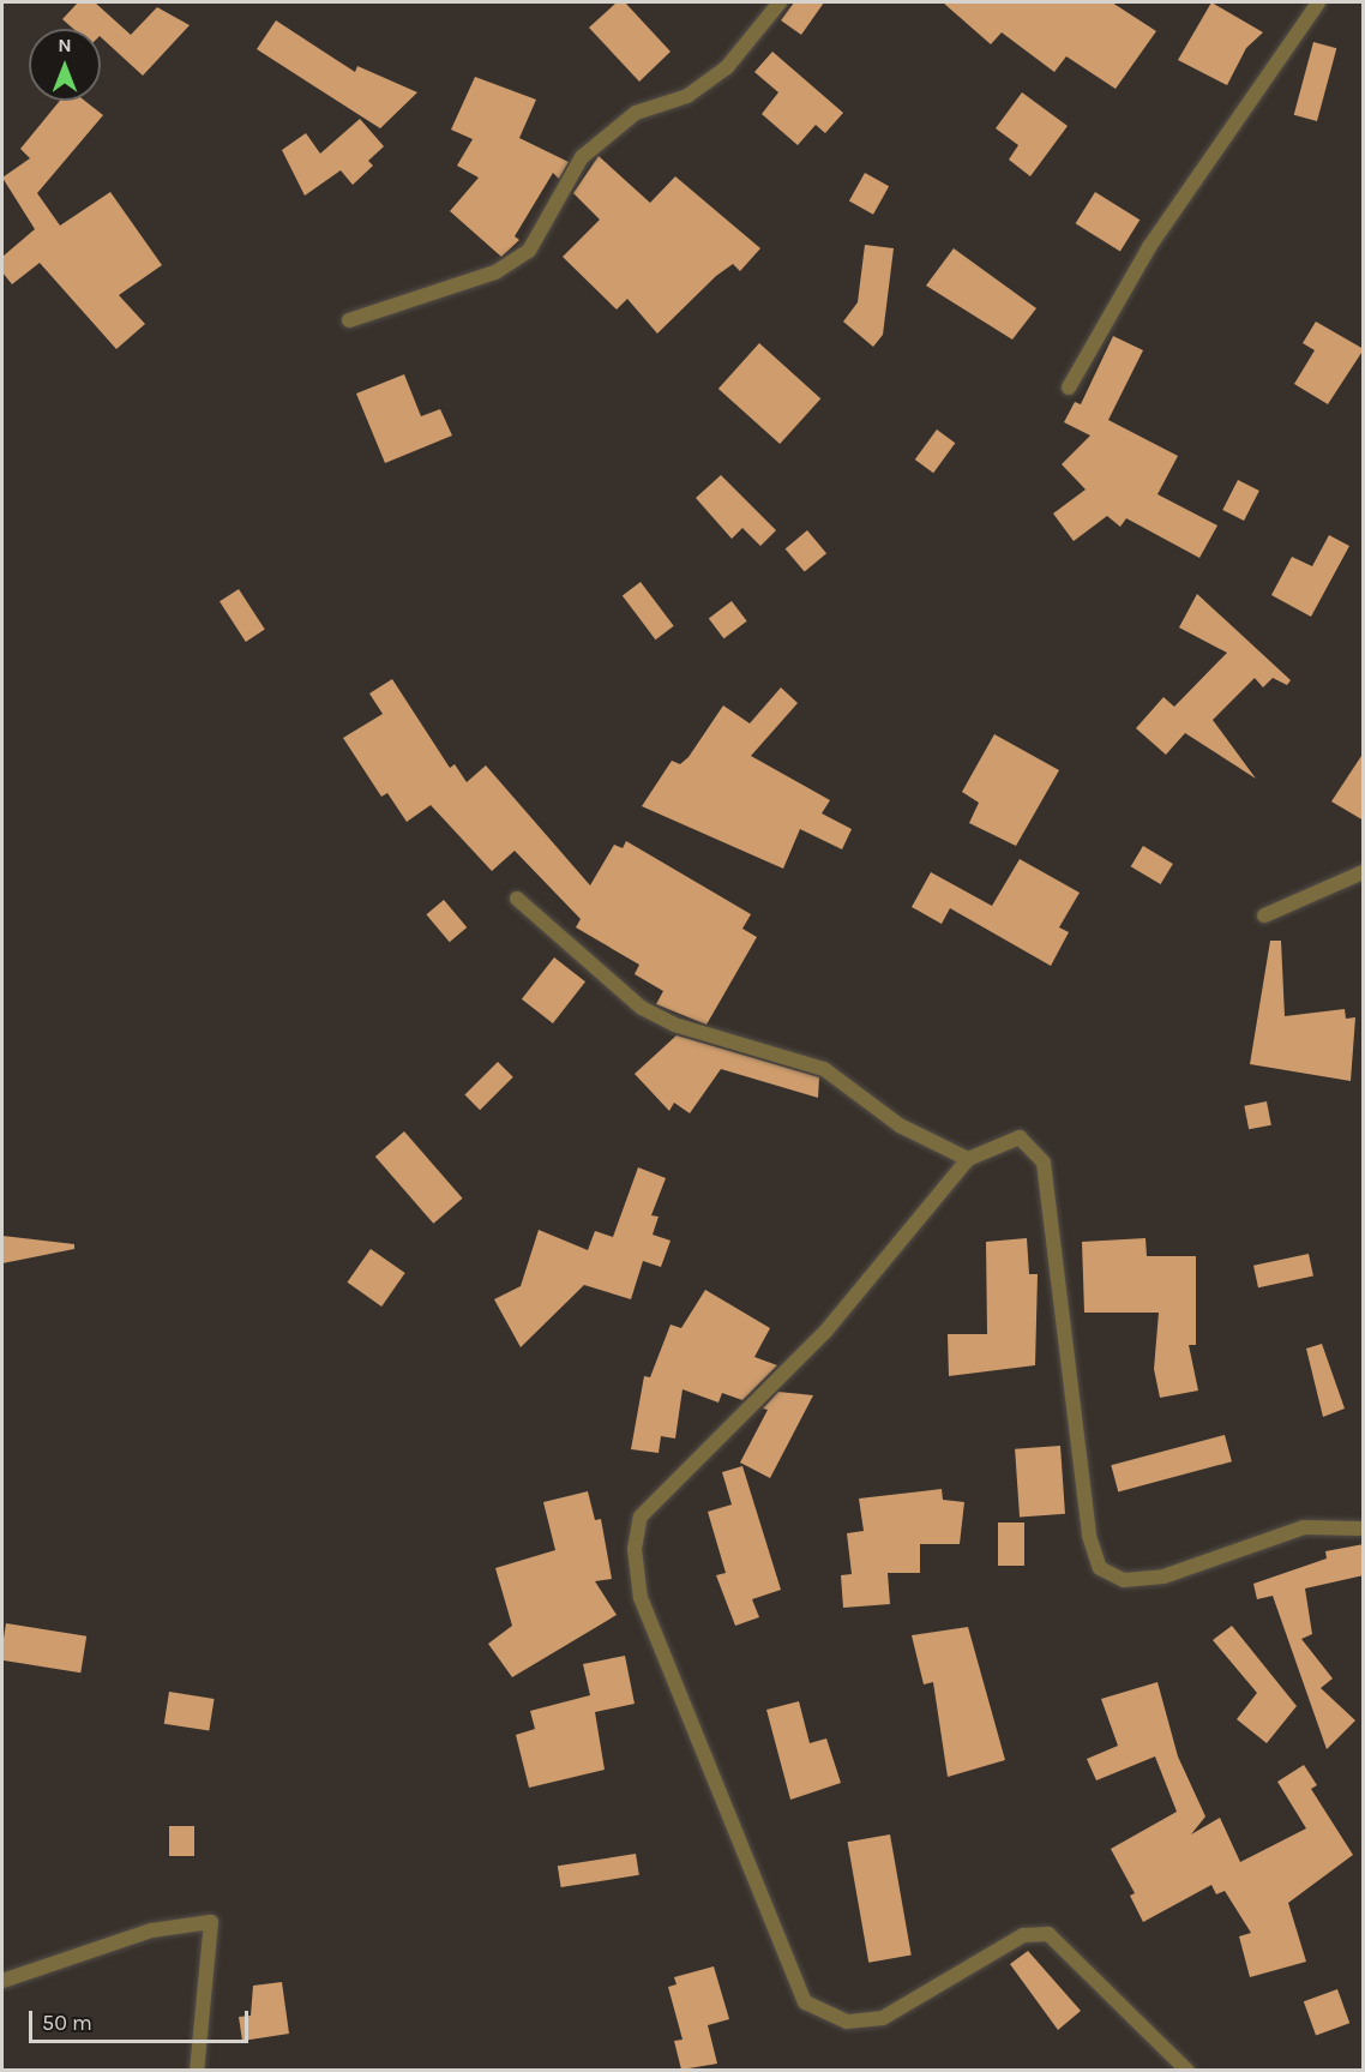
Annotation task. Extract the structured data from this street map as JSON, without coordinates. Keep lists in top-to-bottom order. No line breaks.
{"scale_bar":"50 m","north":"top"}
